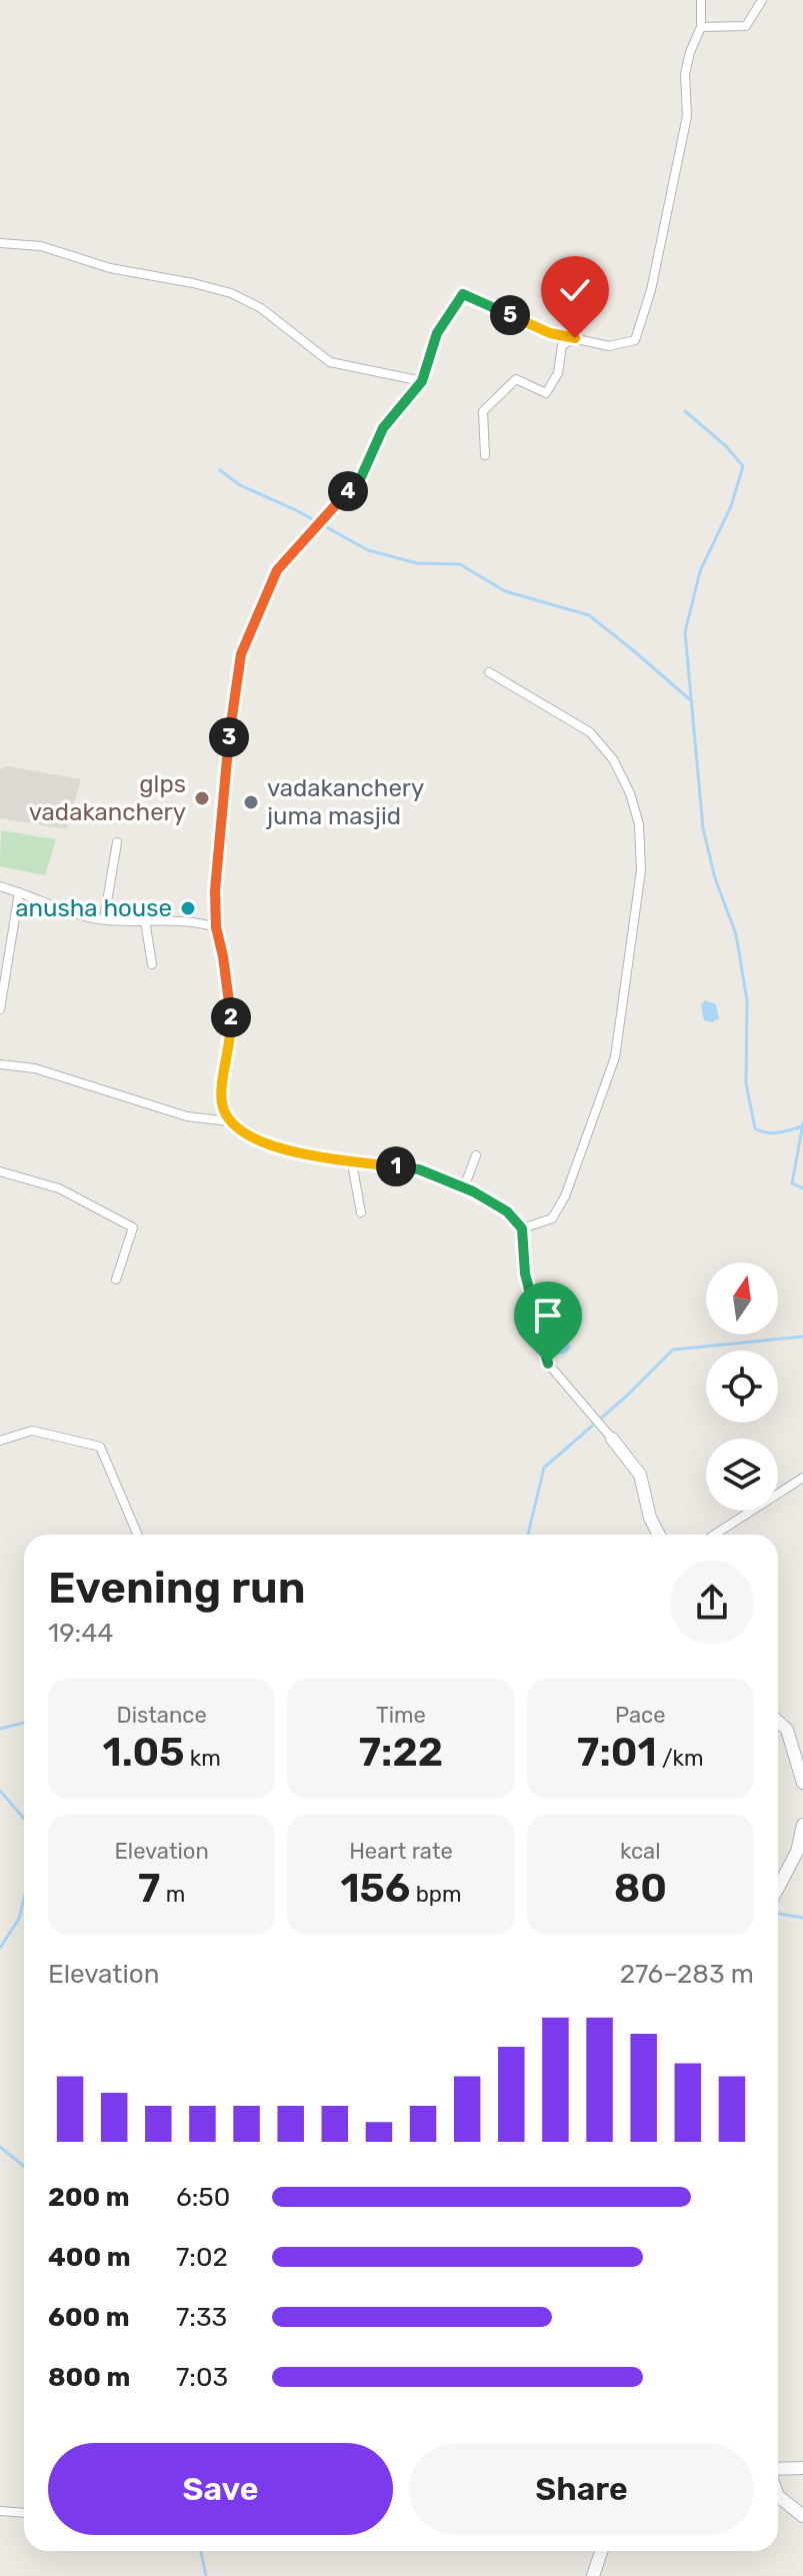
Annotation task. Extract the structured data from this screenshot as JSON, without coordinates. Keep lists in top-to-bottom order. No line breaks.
{"places":["glps vadakanchery","vadakanchery juma masjid","anusha house"],"north":"top","page":{"pins":["5","4","3","2","1"],"heading":["Evening run","19:44"],"stats":[["Distance","1.05 km"],["Time","7:22"],["Pace","7:01 /km"],["Elevation","7 m"],["Heart rate","156 bpm"],["kcal","80"]],"chart":["Elevation","276–283 m"],"list":[{"name":"200 m","note":"6:50"},{"name":"400 m","note":"7:02"},{"name":"600 m","note":"7:33"},{"name":"800 m","note":"7:03"}],"buttons":["Save","Share"]}}
